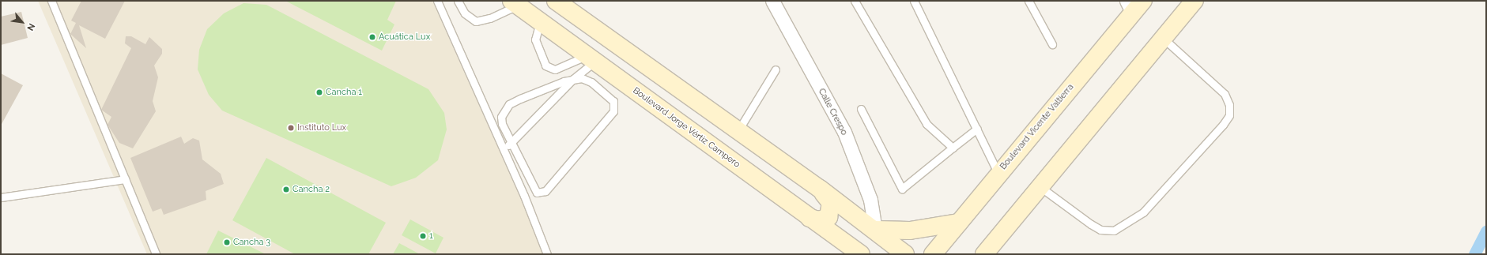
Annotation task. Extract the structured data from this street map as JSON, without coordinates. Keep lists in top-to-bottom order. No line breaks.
{"streets":{"main road":["Boulevard Vicente Valtierra","Boulevard Jorge Vértiz Campero"],"street":["Calle Crespo"]},"places":["Acuática Lux","Cancha 1","Instituto Lux","Cancha 2","1","Cancha 3"],"north":"bottom right"}
